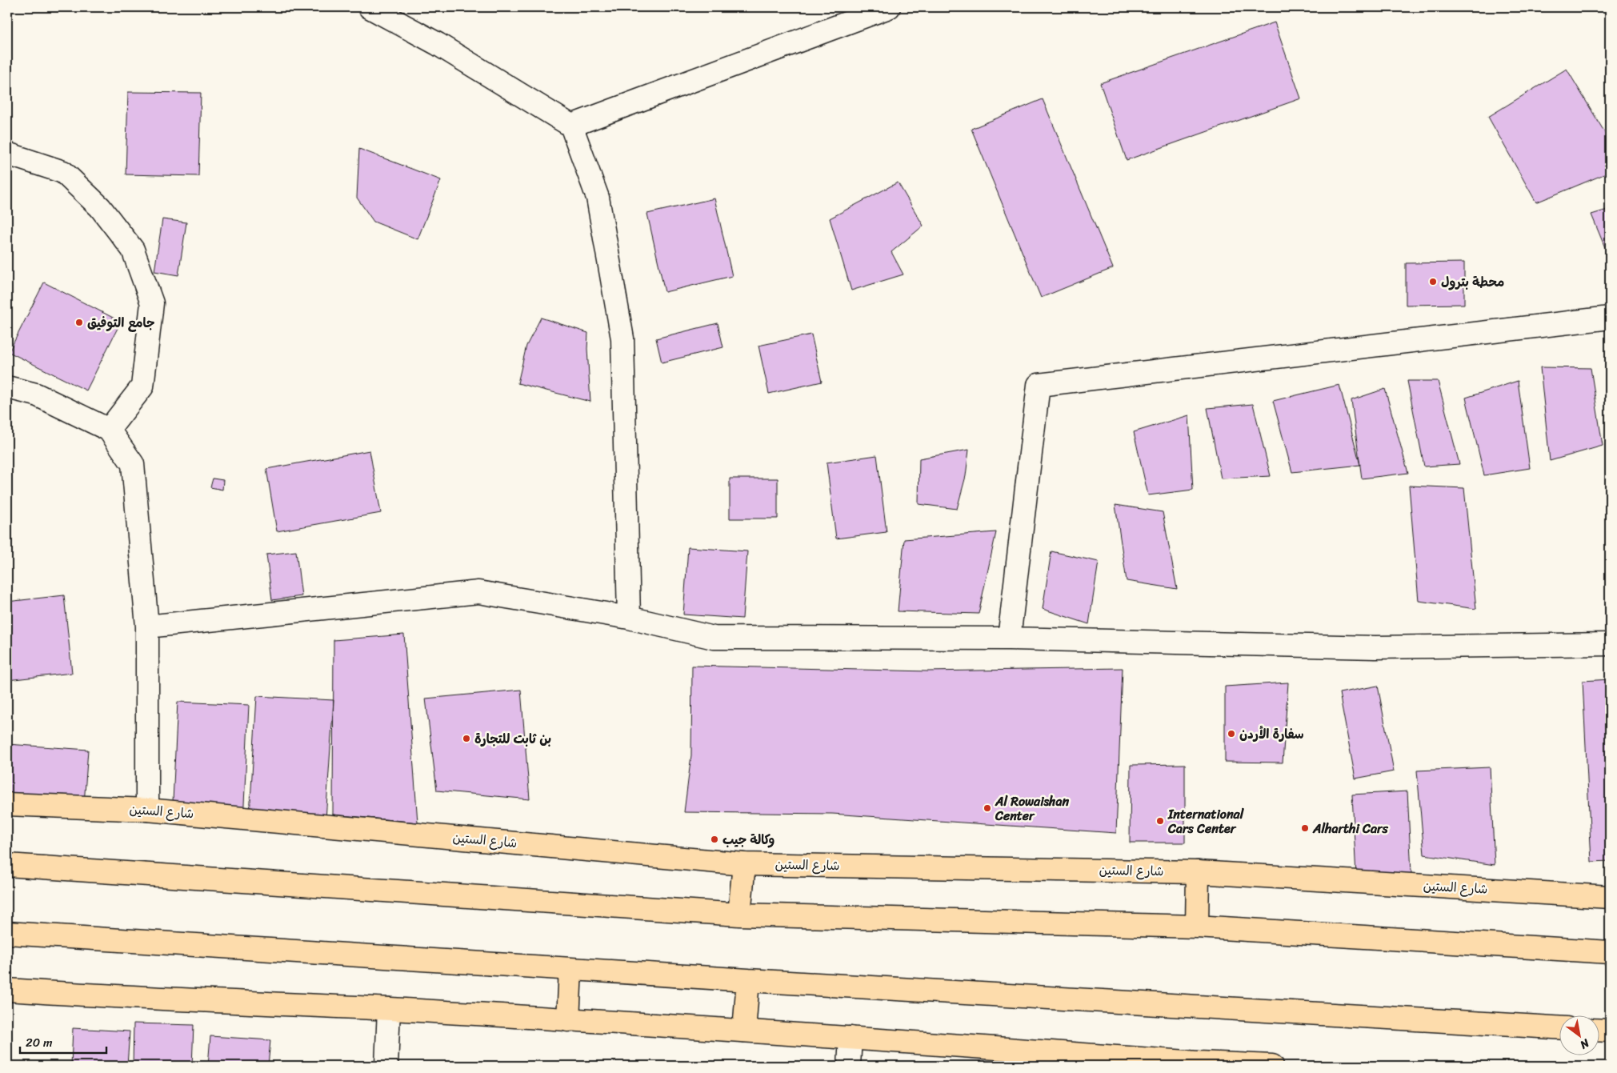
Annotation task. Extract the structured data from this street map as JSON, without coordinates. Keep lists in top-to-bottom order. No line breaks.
{"streets":{"main road":["شارع الستين"]},"places":["محطة بترول","جامع التوفيق","سفارة الأردن","بن ثابت للتجارة","Al Rowaishan Center","International Cars Center","Alharthi Cars","وكالة جيب"],"scale_bar":"20 m","north":"bottom right"}
